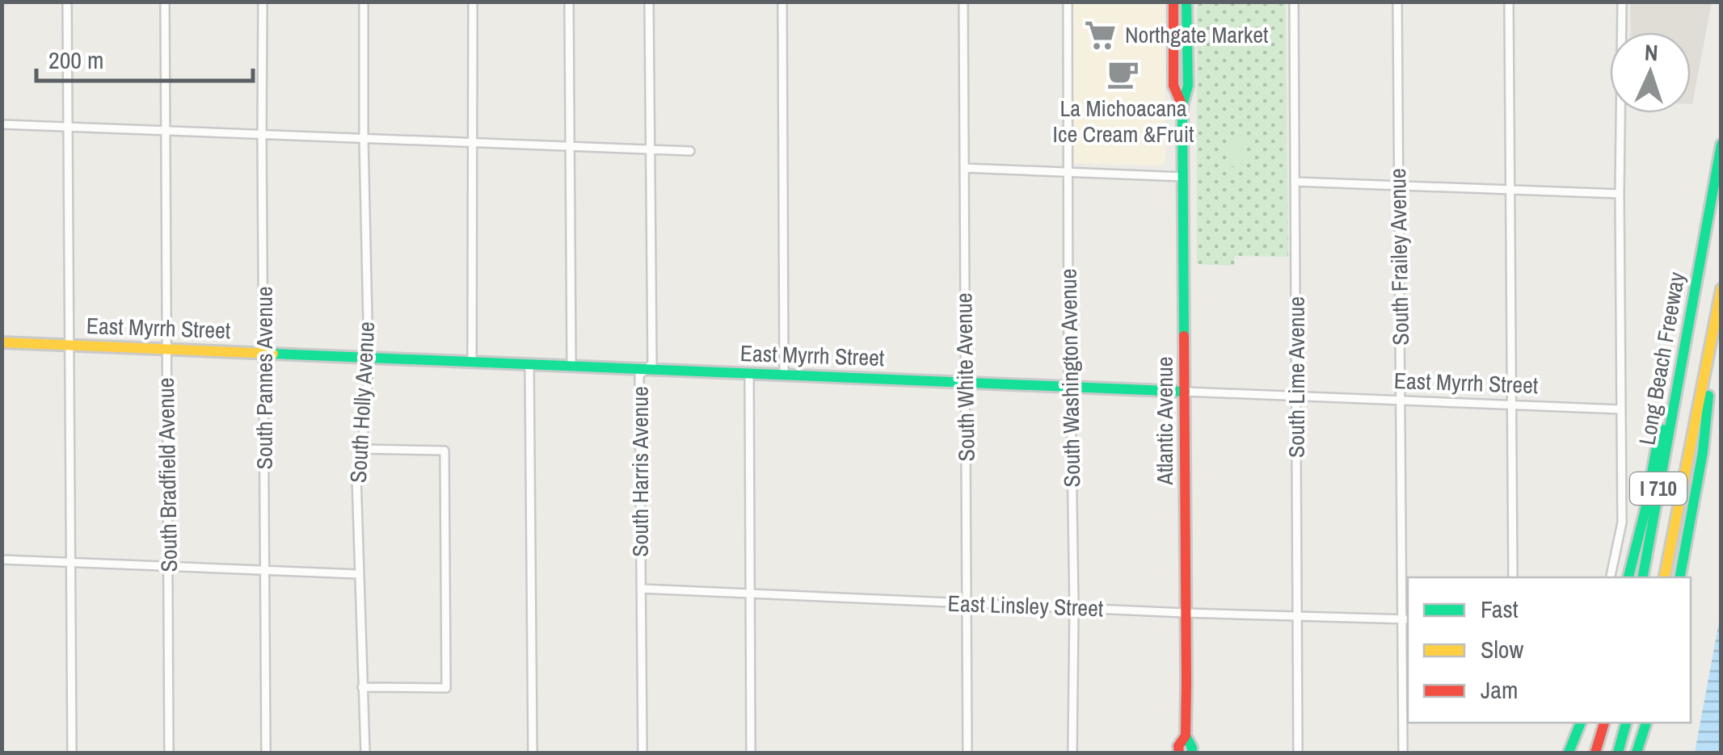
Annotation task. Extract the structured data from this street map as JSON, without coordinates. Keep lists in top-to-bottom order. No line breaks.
{"streets":{"main road":["East Myrrh Street","Long Beach Freeway","Atlantic Avenue","I 710"],"street":["South Frailey Avenue","South White Avenue","South Lime Avenue","South Pannes Avenue","South Washington Avenue","South Holly Avenue","South Harris Avenue","South Bradfield Avenue","East Linsley Street"]},"crossings":[["South Frailey Avenue","East Myrrh Street"],["South Frailey Avenue","East Linsley Street"],["East Myrrh Street","South White Avenue"],["East Myrrh Street","South Lime Avenue"],["East Myrrh Street","South Pannes Avenue"],["East Myrrh Street","South Washington Avenue"],["East Myrrh Street","South Holly Avenue"],["East Myrrh Street","Atlantic Avenue"],["East Myrrh Street","South Harris Avenue"],["East Myrrh Street","South Bradfield Avenue"],["South White Avenue","East Linsley Street"],["South Lime Avenue","East Linsley Street"],["South Washington Avenue","East Linsley Street"],["Atlantic Avenue","East Linsley Street"],["South Harris Avenue","East Linsley Street"]],"places":{"supermarket":["Northgate Market"],"cafe":["La Michoacana Ice Cream &Fruit"]},"legend":["Fast","Slow","Jam"],"scale_bar":"200 m","north":"top"}
